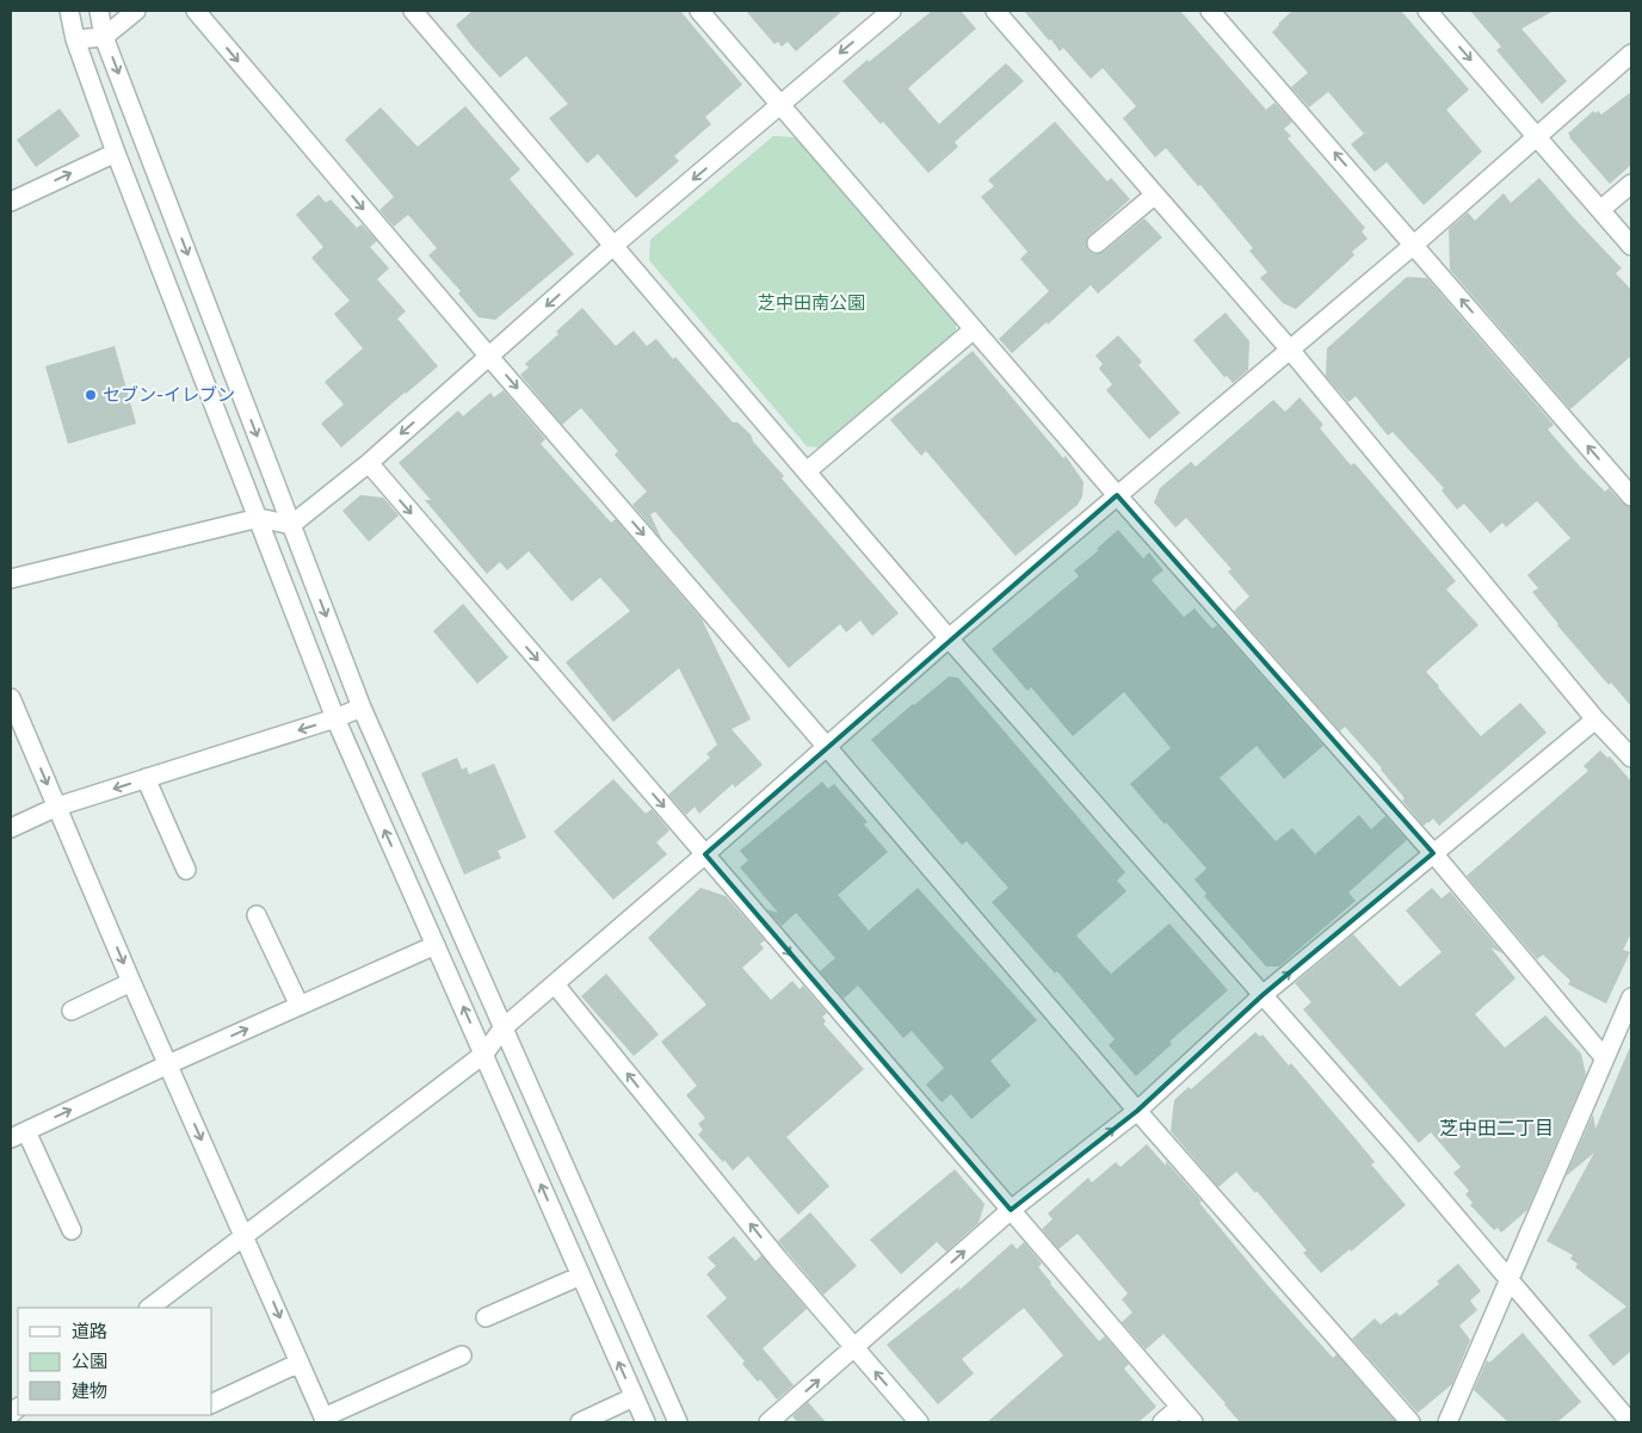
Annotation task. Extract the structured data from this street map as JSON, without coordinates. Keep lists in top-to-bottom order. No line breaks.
{"districts":["芝中田二丁目"],"parks":["芝中田南公園"],"places":["セブン-イレブン"],"legend":["道路","公園","建物"]}
